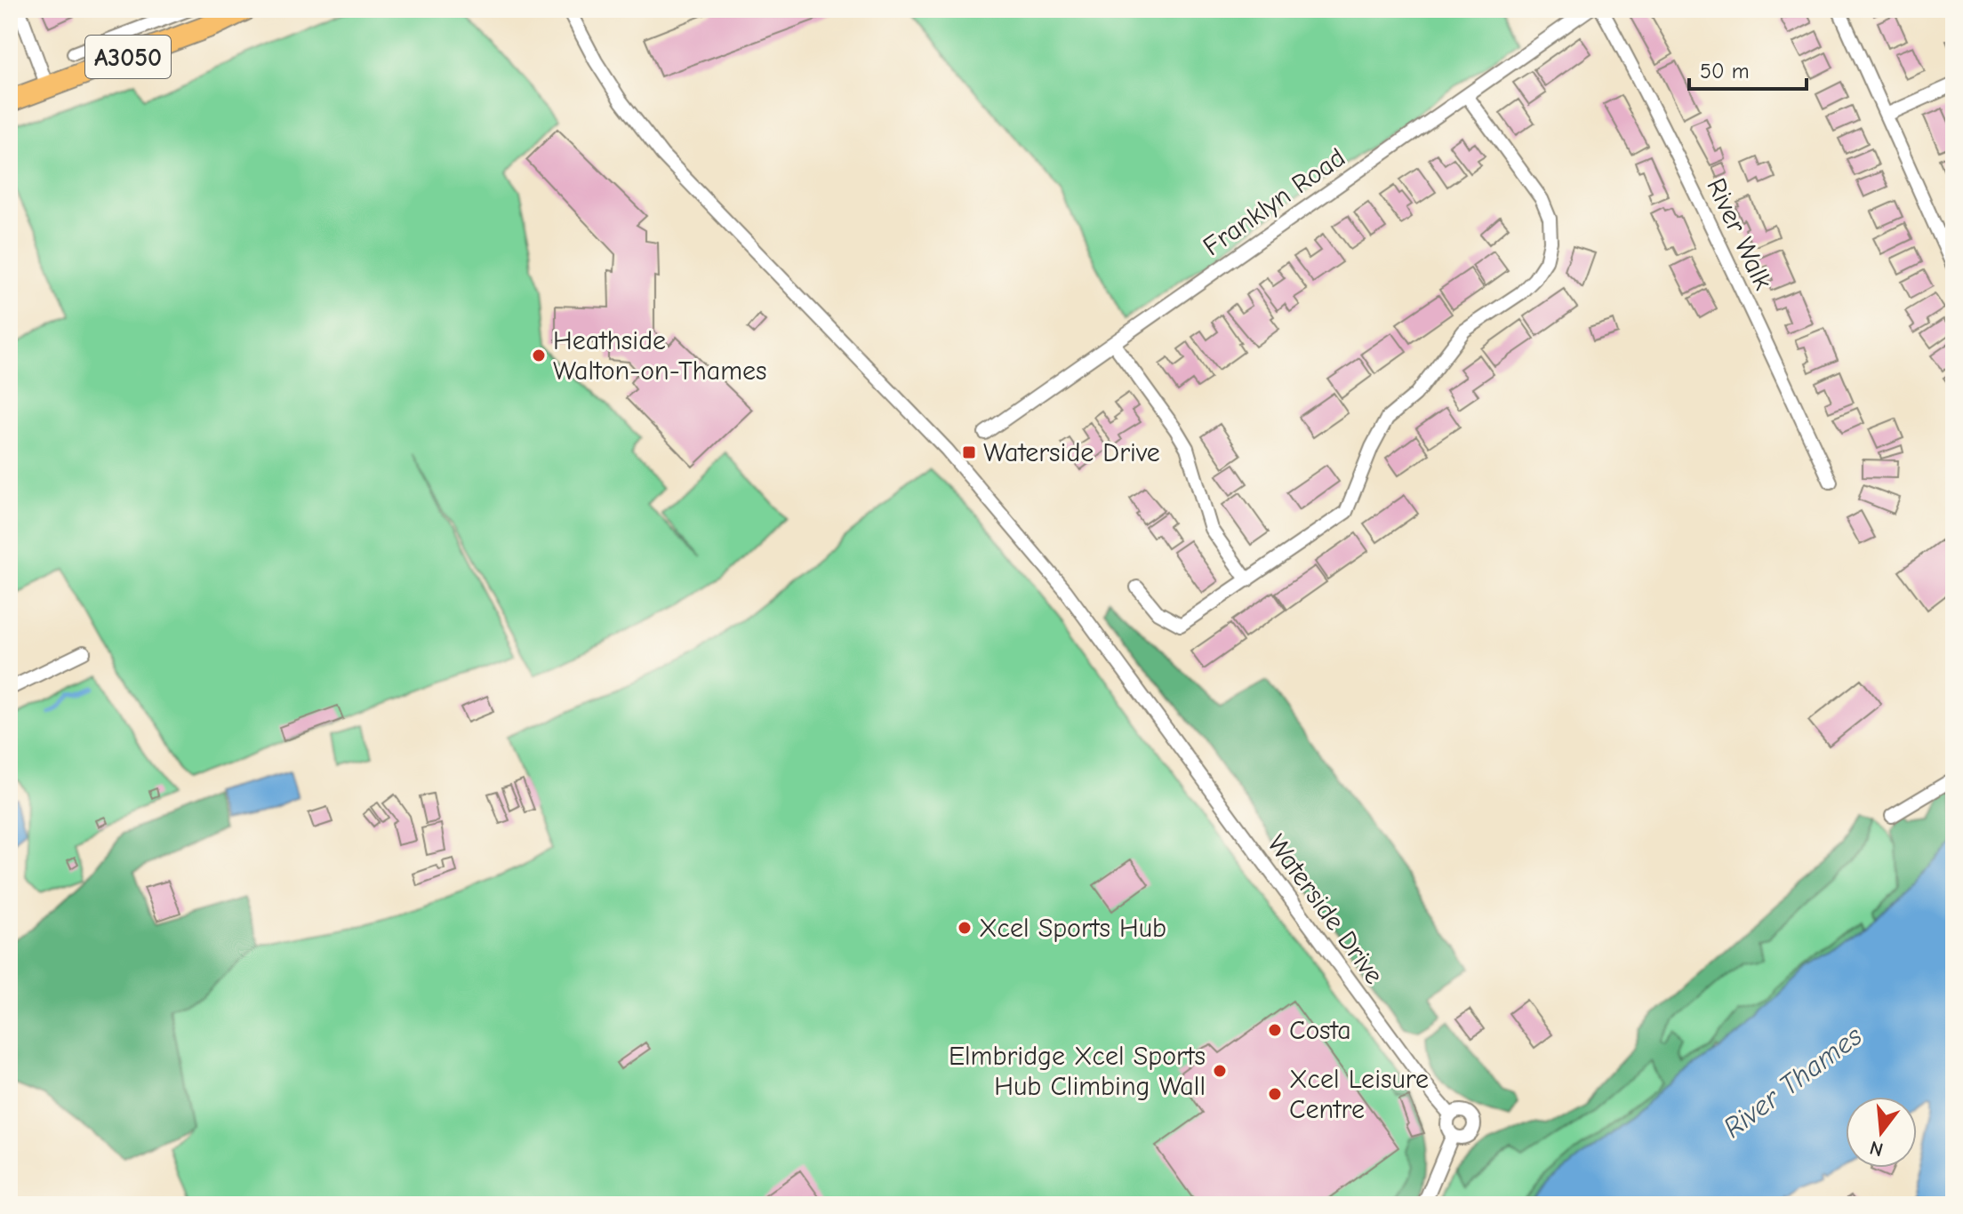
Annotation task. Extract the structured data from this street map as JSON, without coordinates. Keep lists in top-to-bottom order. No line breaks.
{"streets":{"main road":["A3050"],"street":["Franklyn Road","River Walk","Waterside Drive"]},"water":["River Thames"],"places":{"other":["Heathside Walton-on-Thames","Xcel Sports Hub","Costa","Elmbridge Xcel Sports Hub Climbing Wall","Xcel Leisure Centre"],"transit":["Waterside Drive"]},"scale_bar":"50 m","north":"bottom"}
